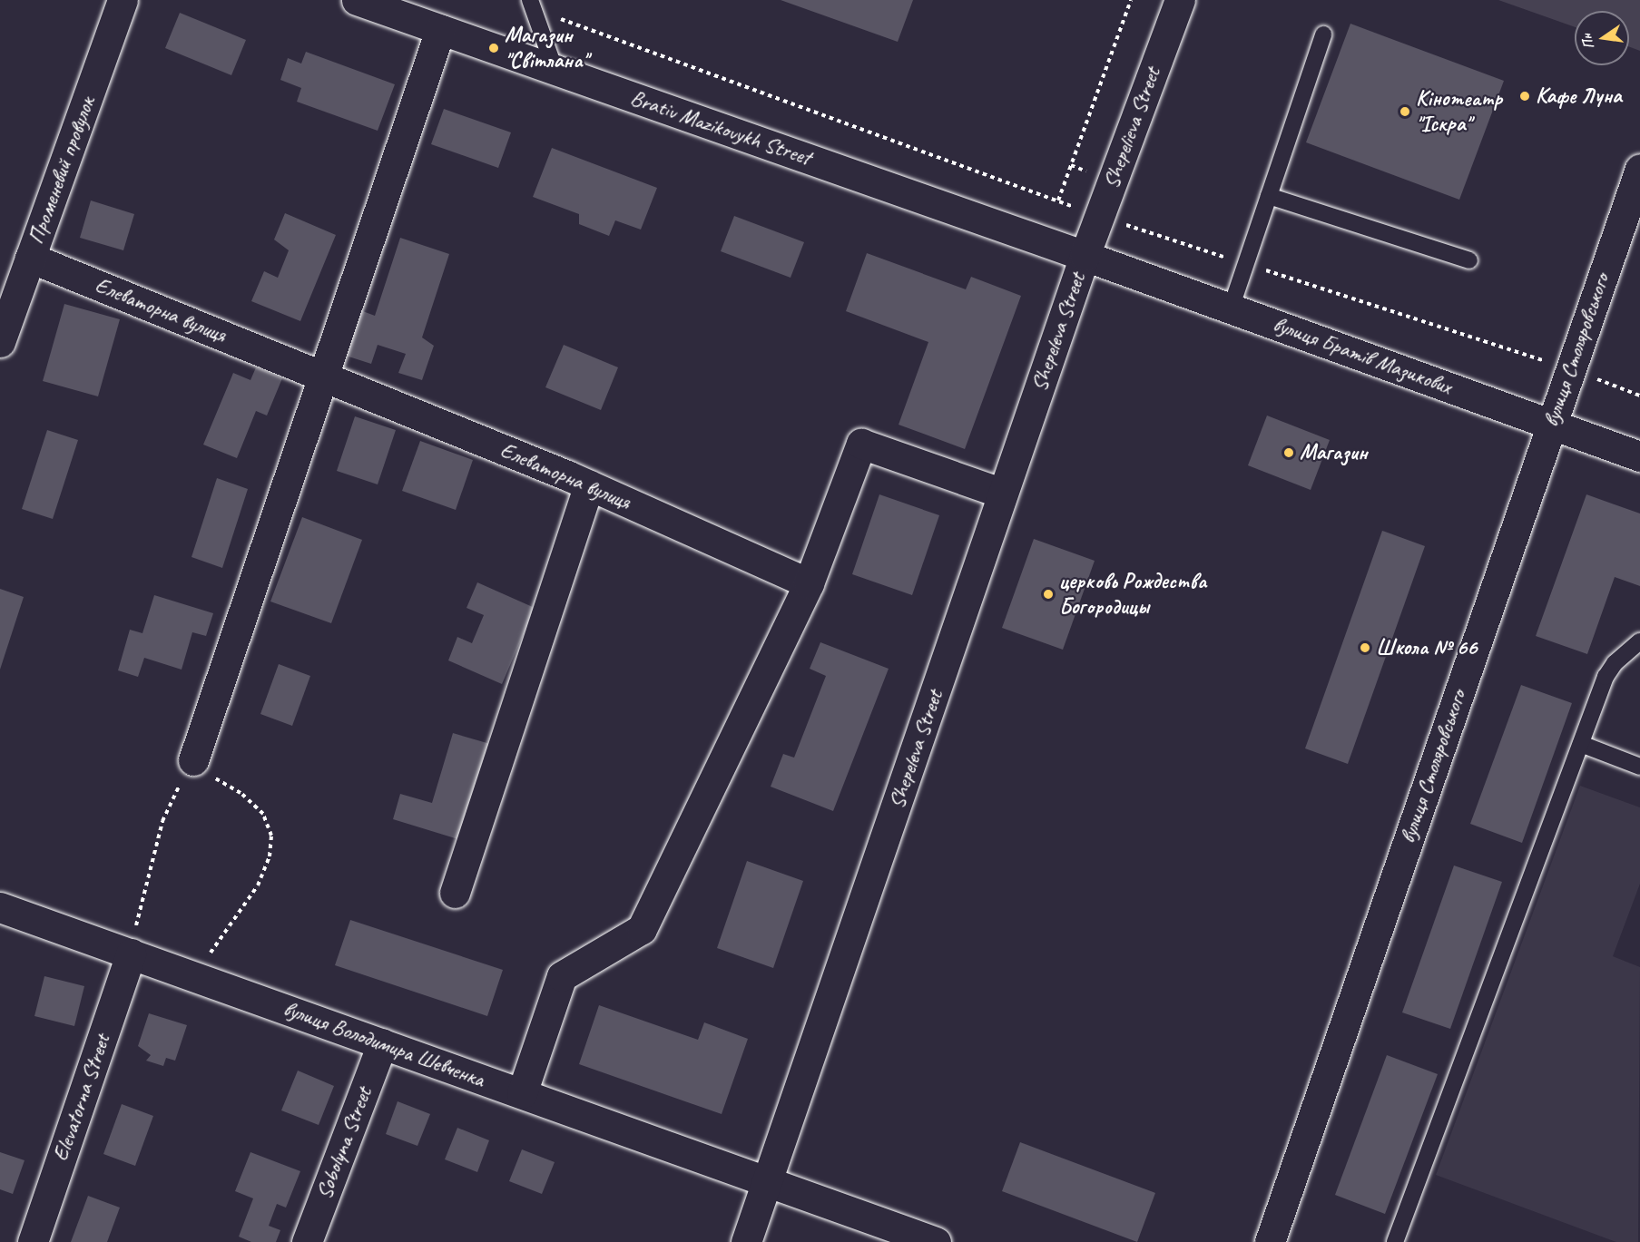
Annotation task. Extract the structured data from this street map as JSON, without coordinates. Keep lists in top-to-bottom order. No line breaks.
{"streets":{"street":["Brativ Mazikovykh Street","Shepelieva Street","Променевий провулок","Елеваторна вулиця","Shepeleva Street","вулиця Столяровського","вулиця Братів Мазикових","вулиця Володимира Шевченка","Elevatorna Street","Sobolyna Street"]},"crossings":[["Brativ Mazikovykh Street","Shepelieva Street"],["Brativ Mazikovykh Street","Shepeleva Street"],["Brativ Mazikovykh Street","вулиця Братів Мазикових"],["Shepelieva Street","Shepeleva Street"],["Shepelieva Street","вулиця Братів Мазикових"],["Променевий провулок","Елеваторна вулиця"],["Shepeleva Street","вулиця Братів Мазикових"],["Shepeleva Street","вулиця Володимира Шевченка"],["вулиця Столяровського","вулиця Братів Мазикових"],["вулиця Володимира Шевченка","Elevatorna Street"],["вулиця Володимира Шевченка","Sobolyna Street"]],"places":["Магазин \"Світлана\"","Кафе Луна","Кінотеатр \"Іскра\"","Магазин","церковь Рождества Богородицы","Школа № 66"],"north":"left"}
